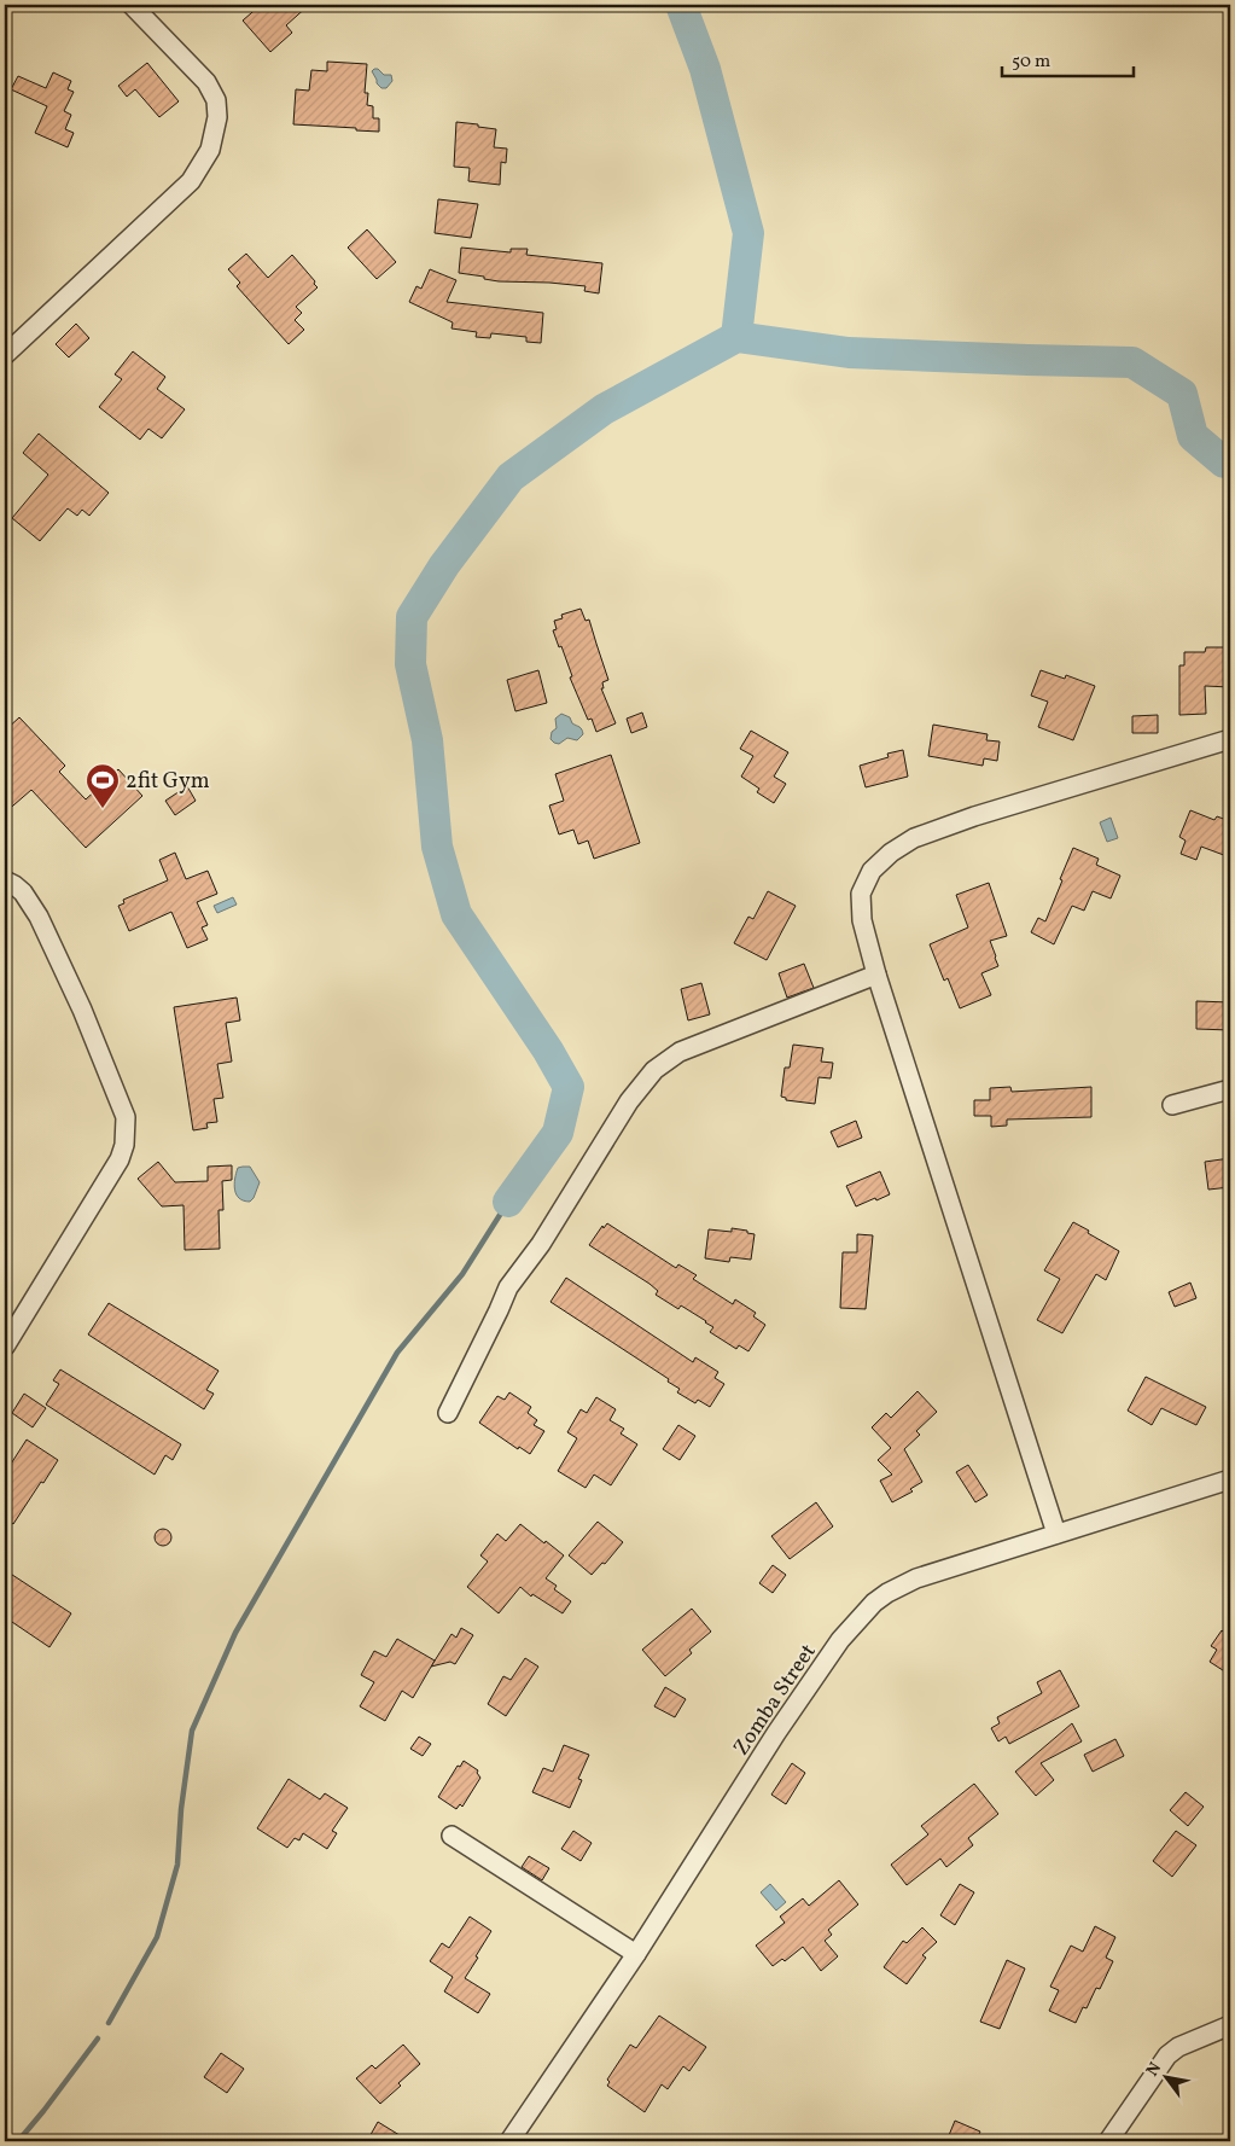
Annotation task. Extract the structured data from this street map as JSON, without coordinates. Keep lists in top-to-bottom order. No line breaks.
{"streets":{"street":["Zomba Street"]},"places":{"sports":["2fit Gym"]},"scale_bar":"50 m","north":"top left"}
